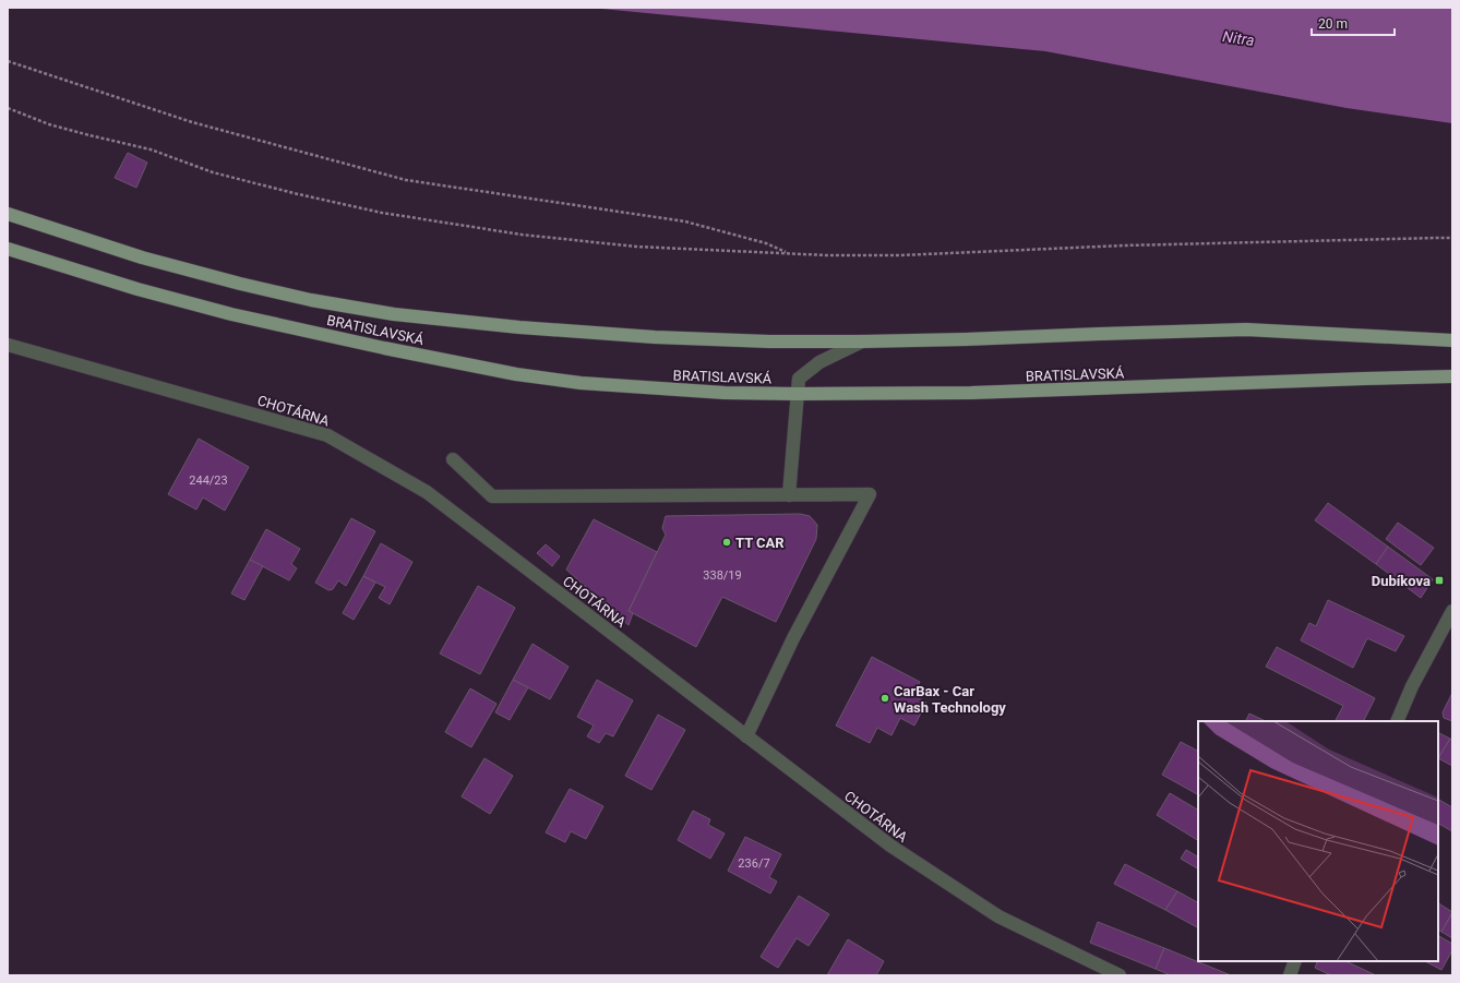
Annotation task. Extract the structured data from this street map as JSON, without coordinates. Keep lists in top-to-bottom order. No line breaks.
{"streets":{"main road":["BRATISLAVSKÁ"],"street":["CHOTÁRNA"]},"water":["Nitra"],"places":{"other":["TT CAR","CarBax - Car Wash Technology"],"transit":["Dubíkova"]},"house_numbers":["244/23","338/19","236/7"],"scale_bar":"20 m"}
